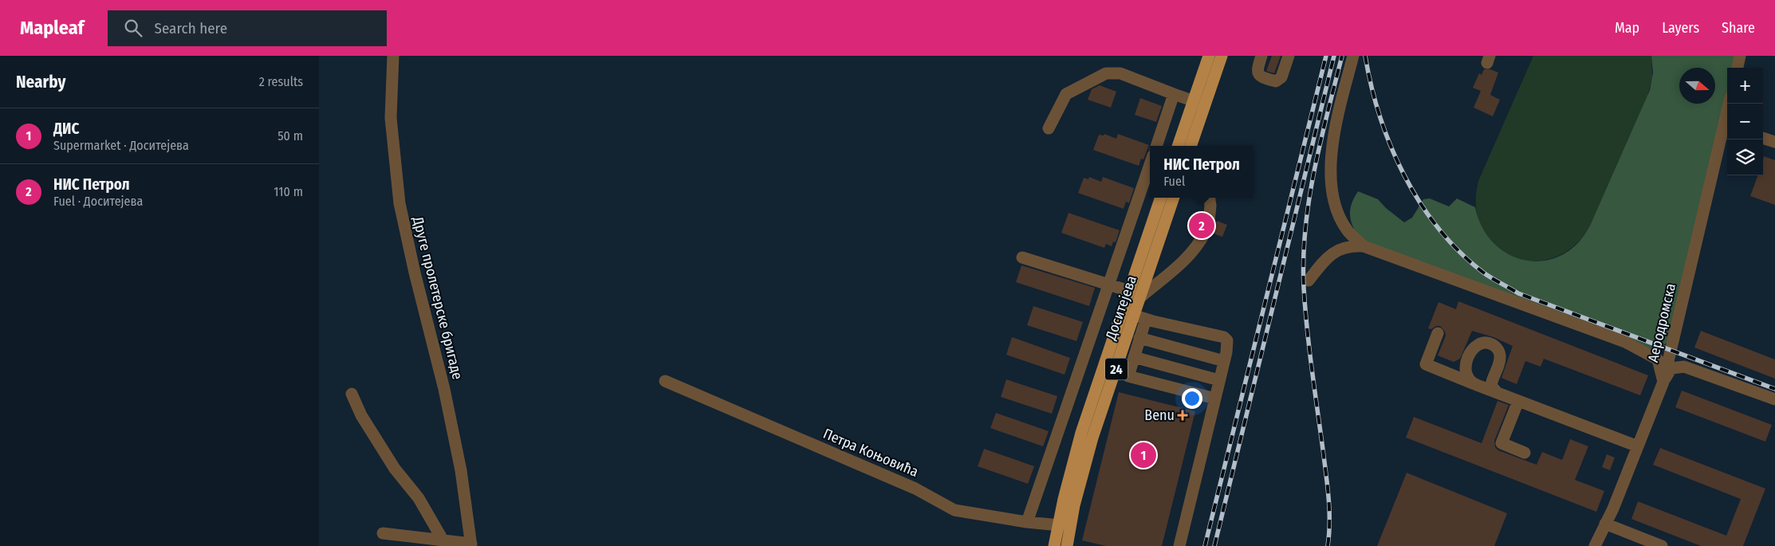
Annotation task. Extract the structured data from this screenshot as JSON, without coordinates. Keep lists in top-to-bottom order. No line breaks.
{"streets":{"main road":["Доситејева","24"],"street":["Друге пролетерске бригаде","Аеродромска","Петра Коњовића"]},"crossings":[["Доситејева","Петра Коњовића"]],"places":{"health":["Benu"]},"north":"right","page":{"header":"Mapleaf","search":"Search here","nav":["Map","Layers","Share"],"heading":["Nearby","2 results"],"map_buttons":["+","−"],"list":[{"mark":"1","name":"ДИС","note":"Supermarket · Доситејева","value":"50 m"},{"mark":"2","name":"НИС Петрол","note":"Fuel · Доситејева","value":"110 m"}],"popup":["НИС Петрол","Fuel"],"pins":["2","1"]}}
